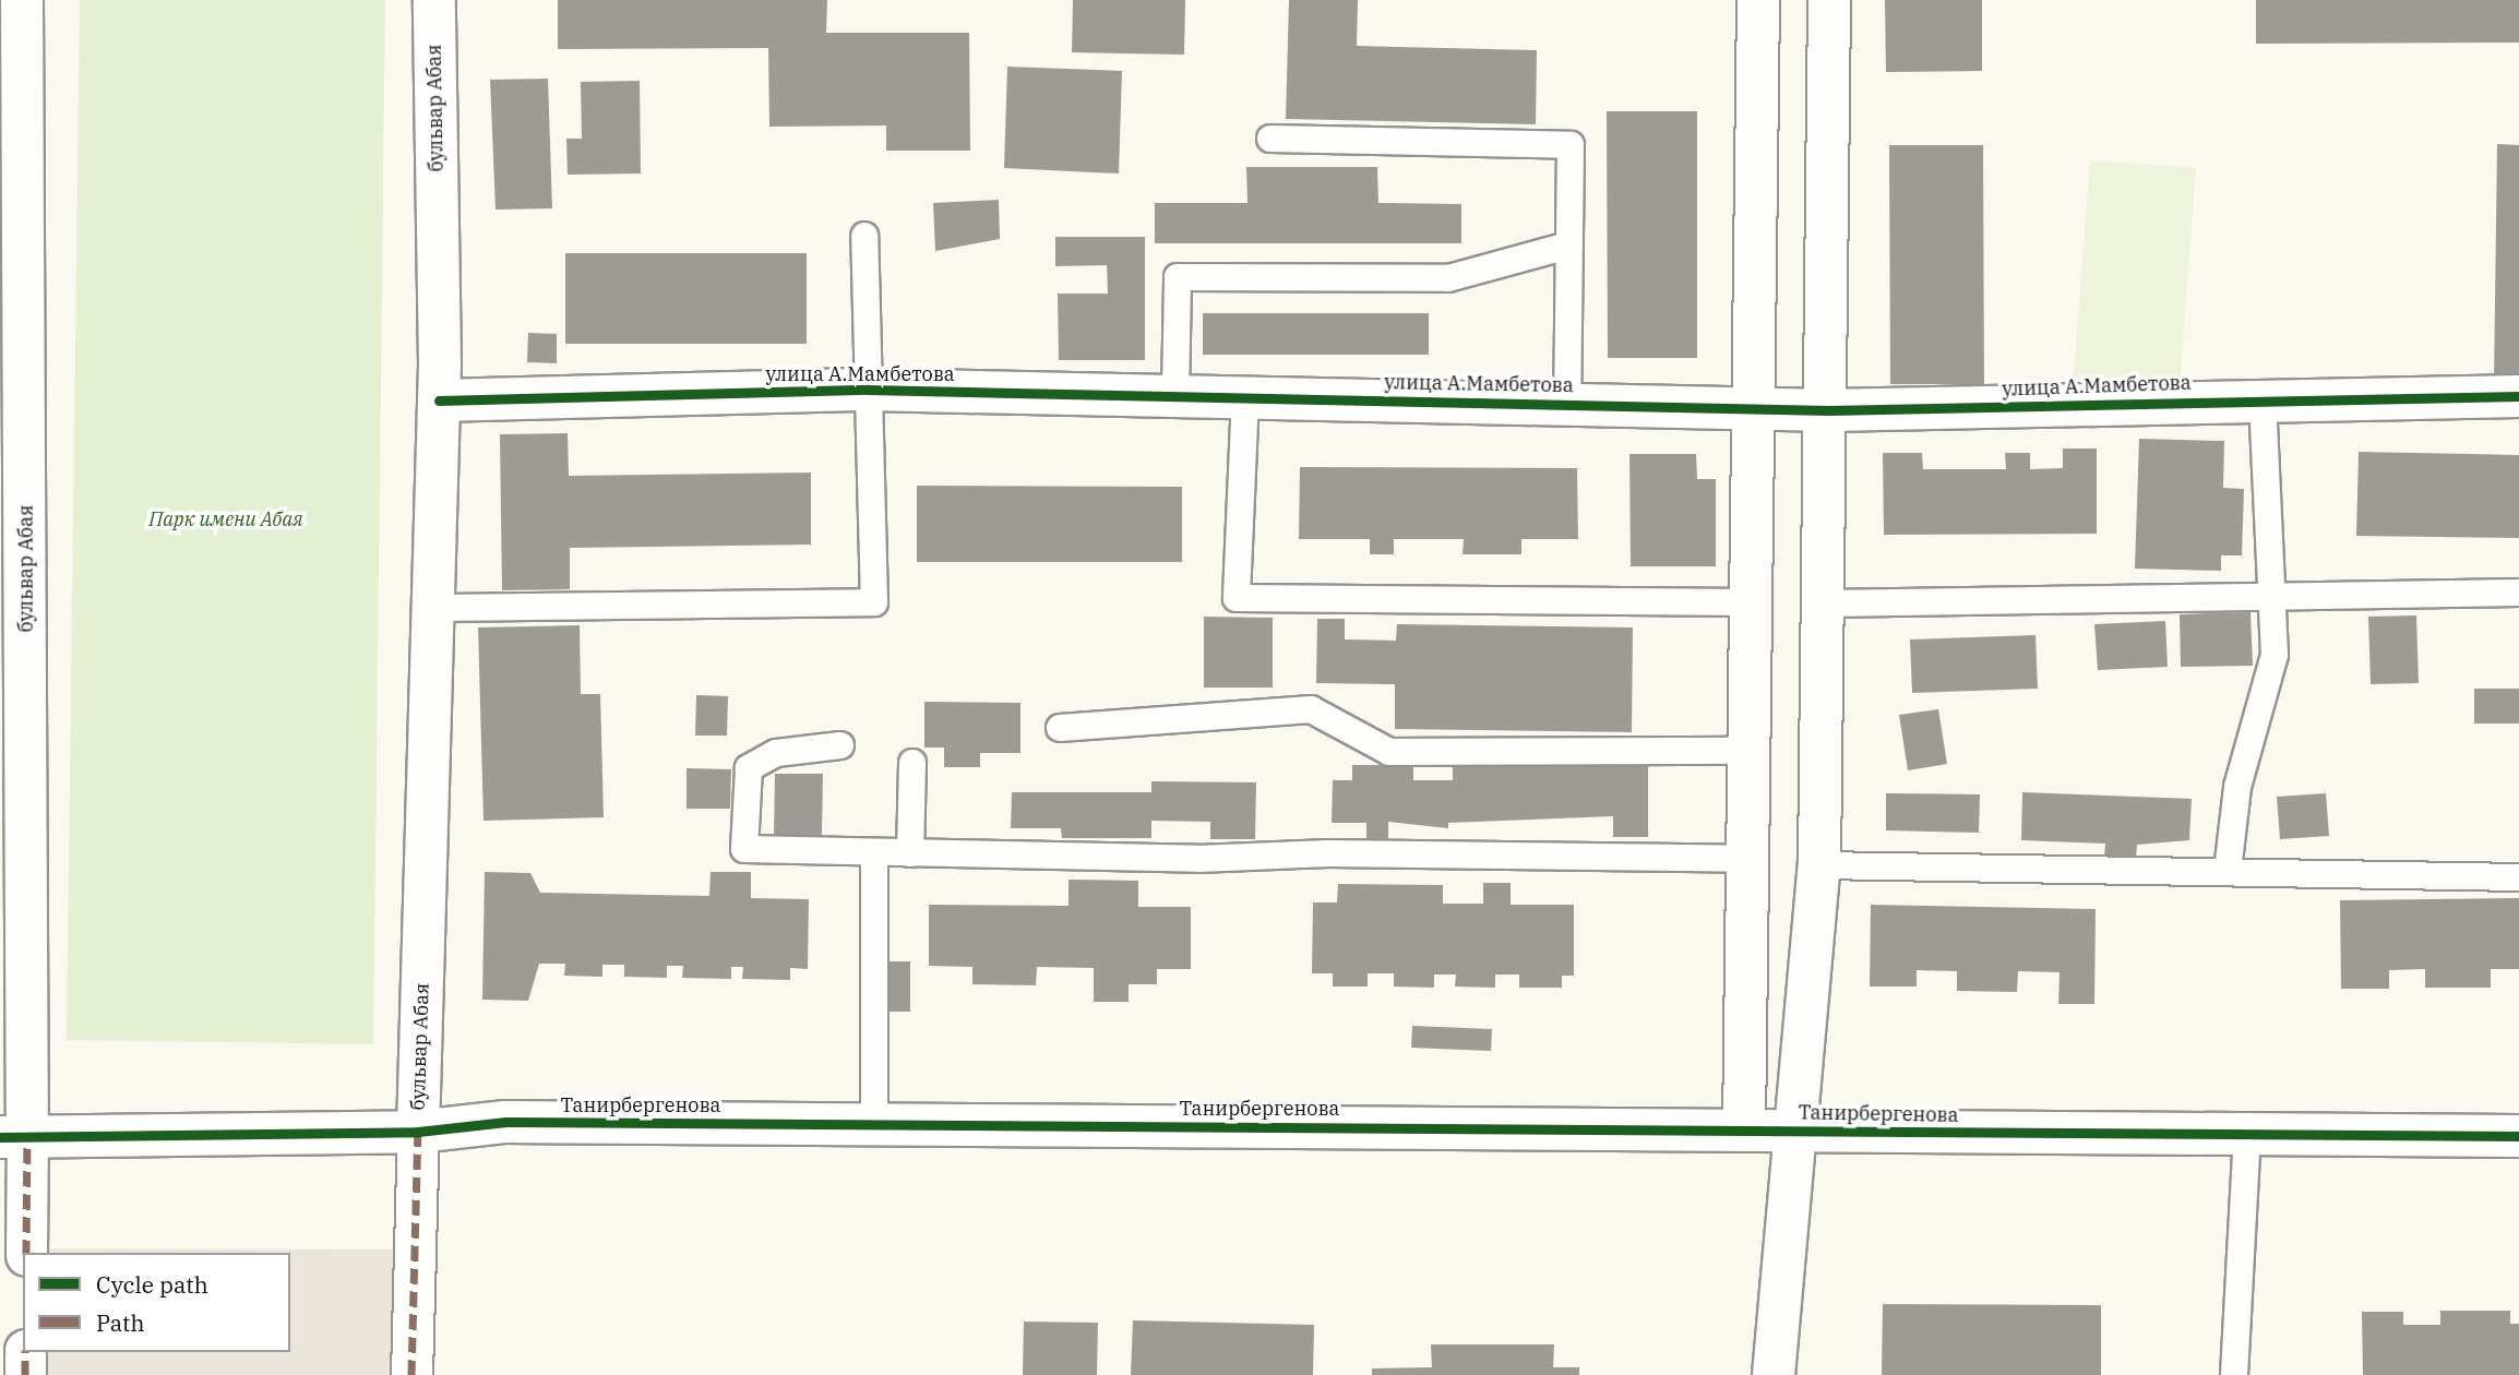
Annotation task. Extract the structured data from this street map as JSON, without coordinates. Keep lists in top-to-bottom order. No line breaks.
{"streets":{"street":["бульвар Абая","улица А.Мамбетова","Танирбергенова"]},"crossings":[["бульвар Абая","улица А.Мамбетова"],["бульвар Абая","Танирбергенова"]],"parks":["Парк имени Абая"],"legend":["Cycle path","Path"]}
